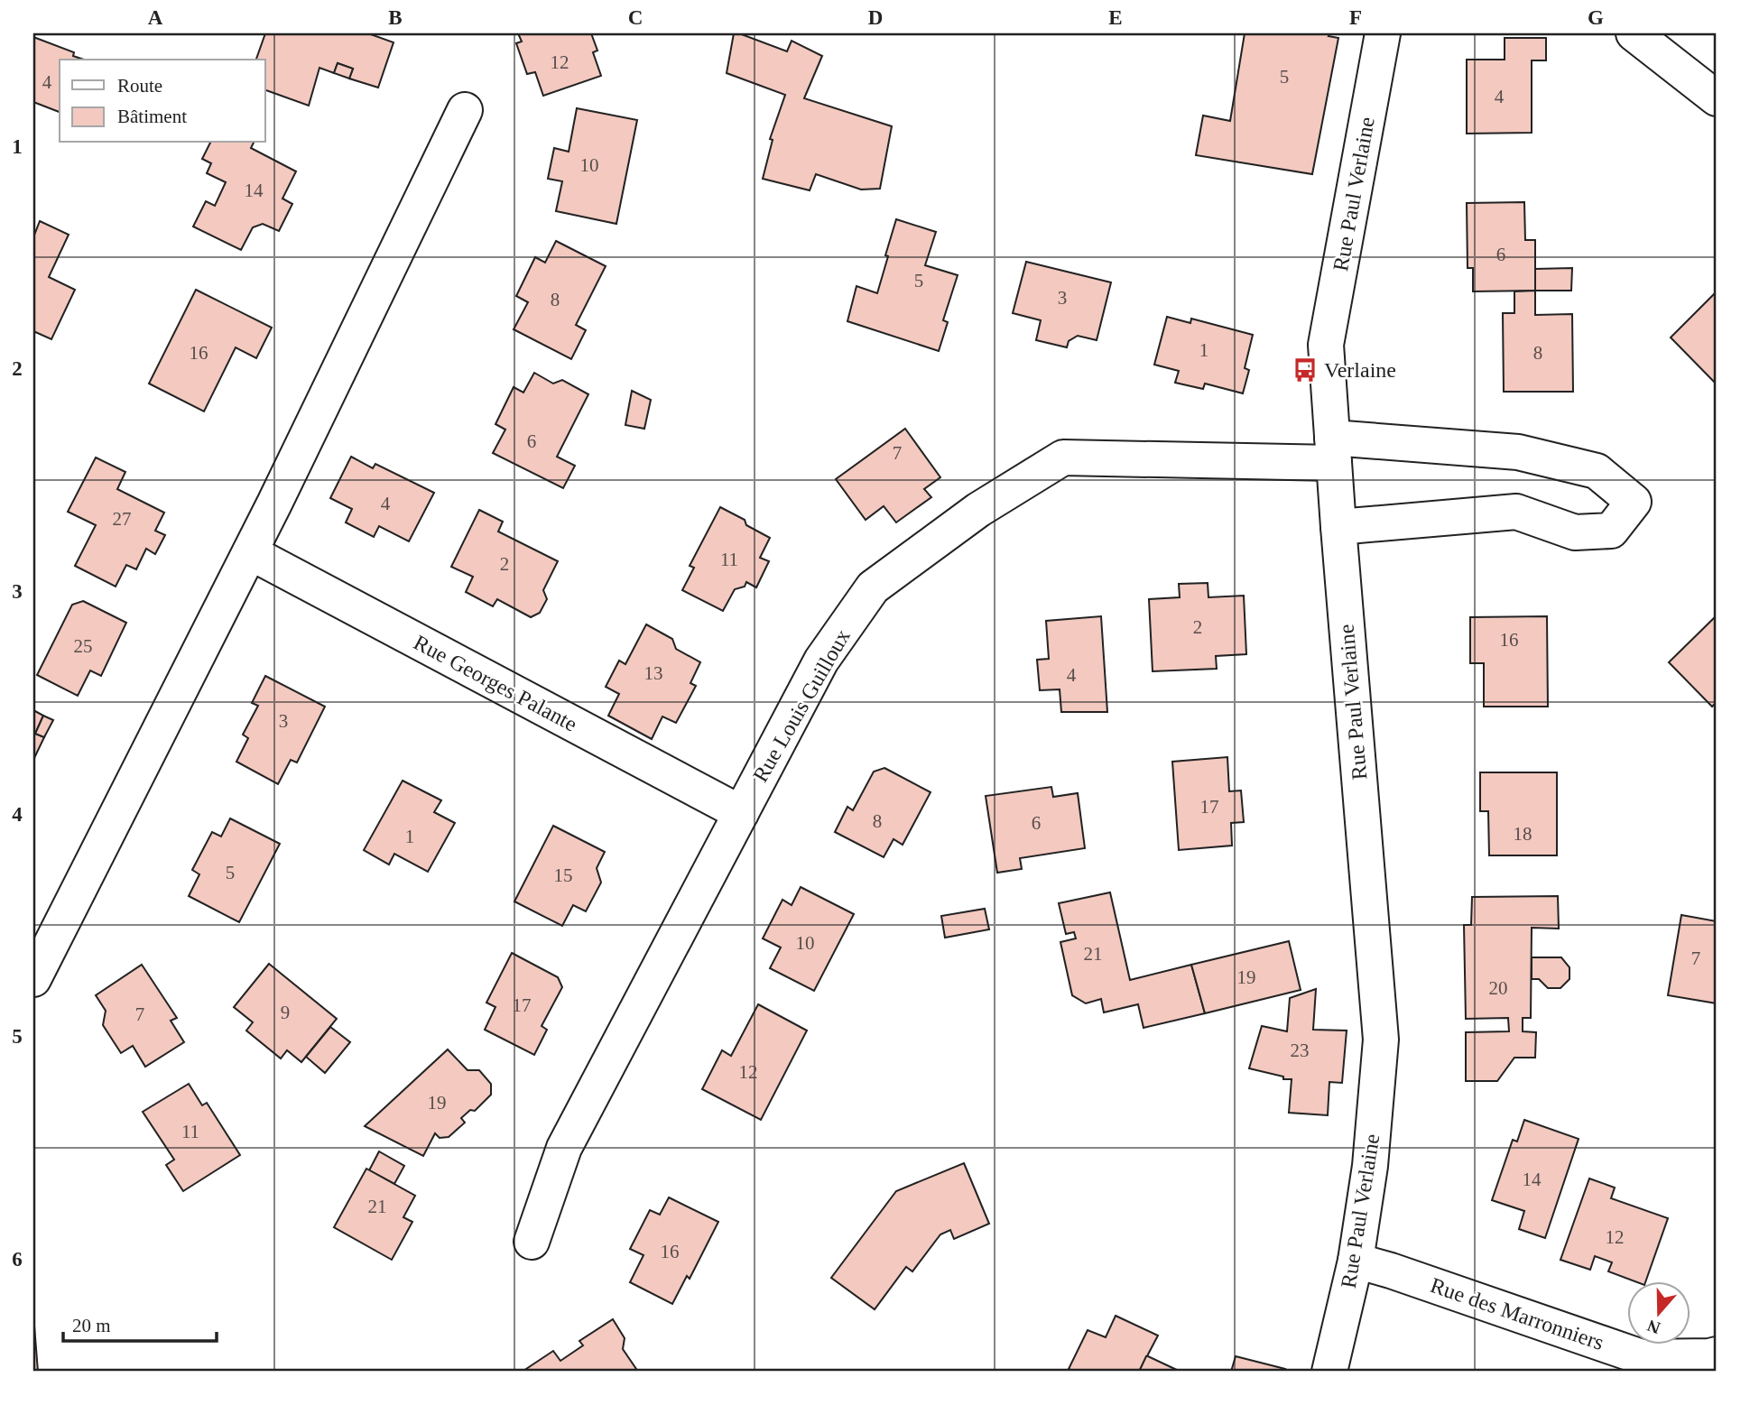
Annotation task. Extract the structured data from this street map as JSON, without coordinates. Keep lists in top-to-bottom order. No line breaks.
{"streets":{"street":["Rue Paul Verlaine","Rue Georges Palante","Rue Louis Guilloux","Rue des Marronniers"]},"crossings":[["Rue Paul Verlaine","Rue Louis Guilloux"],["Rue Paul Verlaine","Rue des Marronniers"],["Rue Georges Palante","Rue Louis Guilloux"]],"places":{"bus stop":["Verlaine"]},"house_numbers":["12","5","4","4","10","14","6","5","3","8","1","16","8","6","7","4","27","11","2","2","16","25","13","4","3","17","8","6","18","1","5","15","10","21","7","19","20","17","9","7","23","12","19","11","14","21","12","16"],"legend":["Route","Bâtiment"],"scale_bar":"20 m","north":"bottom","grid":{"columns":["A","B","C","D","E","F","G"],"rows":["1","2","3","4","5","6"]}}
